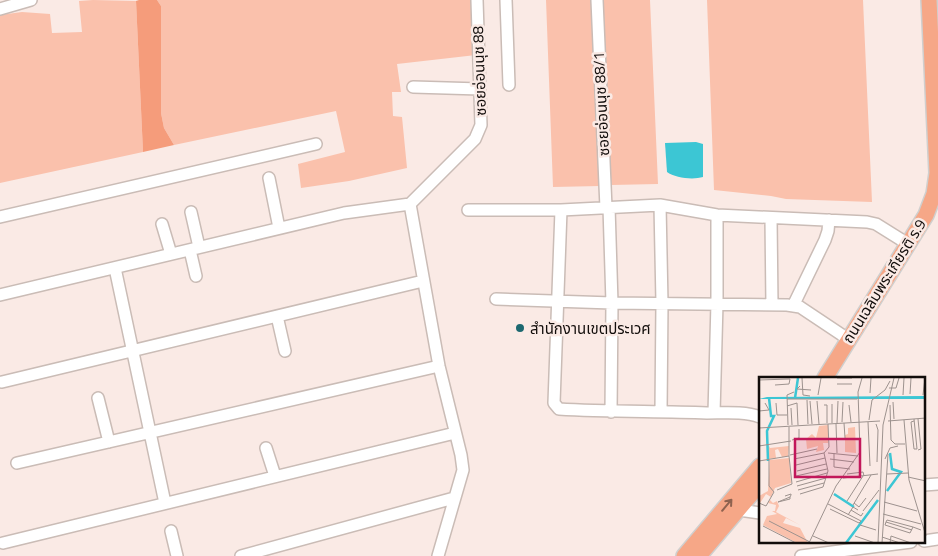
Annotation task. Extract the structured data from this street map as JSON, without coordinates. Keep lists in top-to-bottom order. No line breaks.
{"streets":{"main road":["ถนนเฉลิมพระเกียรติ ร.9"],"street":["ซอยอ่อนนุช 88","ซอยอ่อนนุช 88/1"]},"places":["สำนักงานเขตประเวศ"]}
